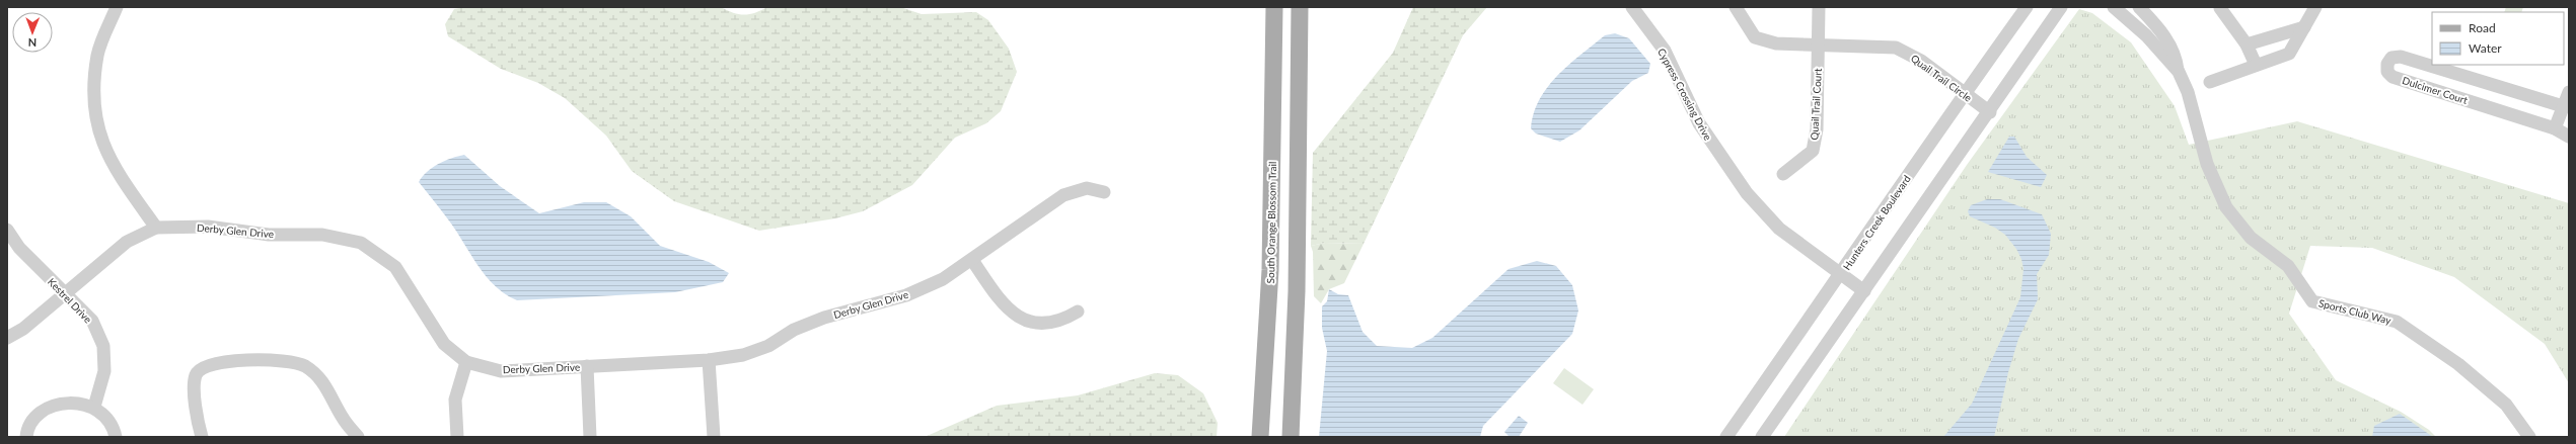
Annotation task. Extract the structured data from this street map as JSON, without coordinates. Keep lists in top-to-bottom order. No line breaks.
{"streets":{"main road":["South Orange Blossom Trail"],"street":["Quail Trail Circle","Dulcimer Court","Cypress Crossing Drive","Quail Trail Court","Hunters Creek Boulevard","Derby Glen Drive","Kestrel Drive","Sports Club Way"]},"crossings":[["Quail Trail Circle","Quail Trail Court"],["Quail Trail Circle","Hunters Creek Boulevard"],["Cypress Crossing Drive","Hunters Creek Boulevard"],["Derby Glen Drive","Kestrel Drive"]],"legend":["Road","Water"],"north":"bottom"}
